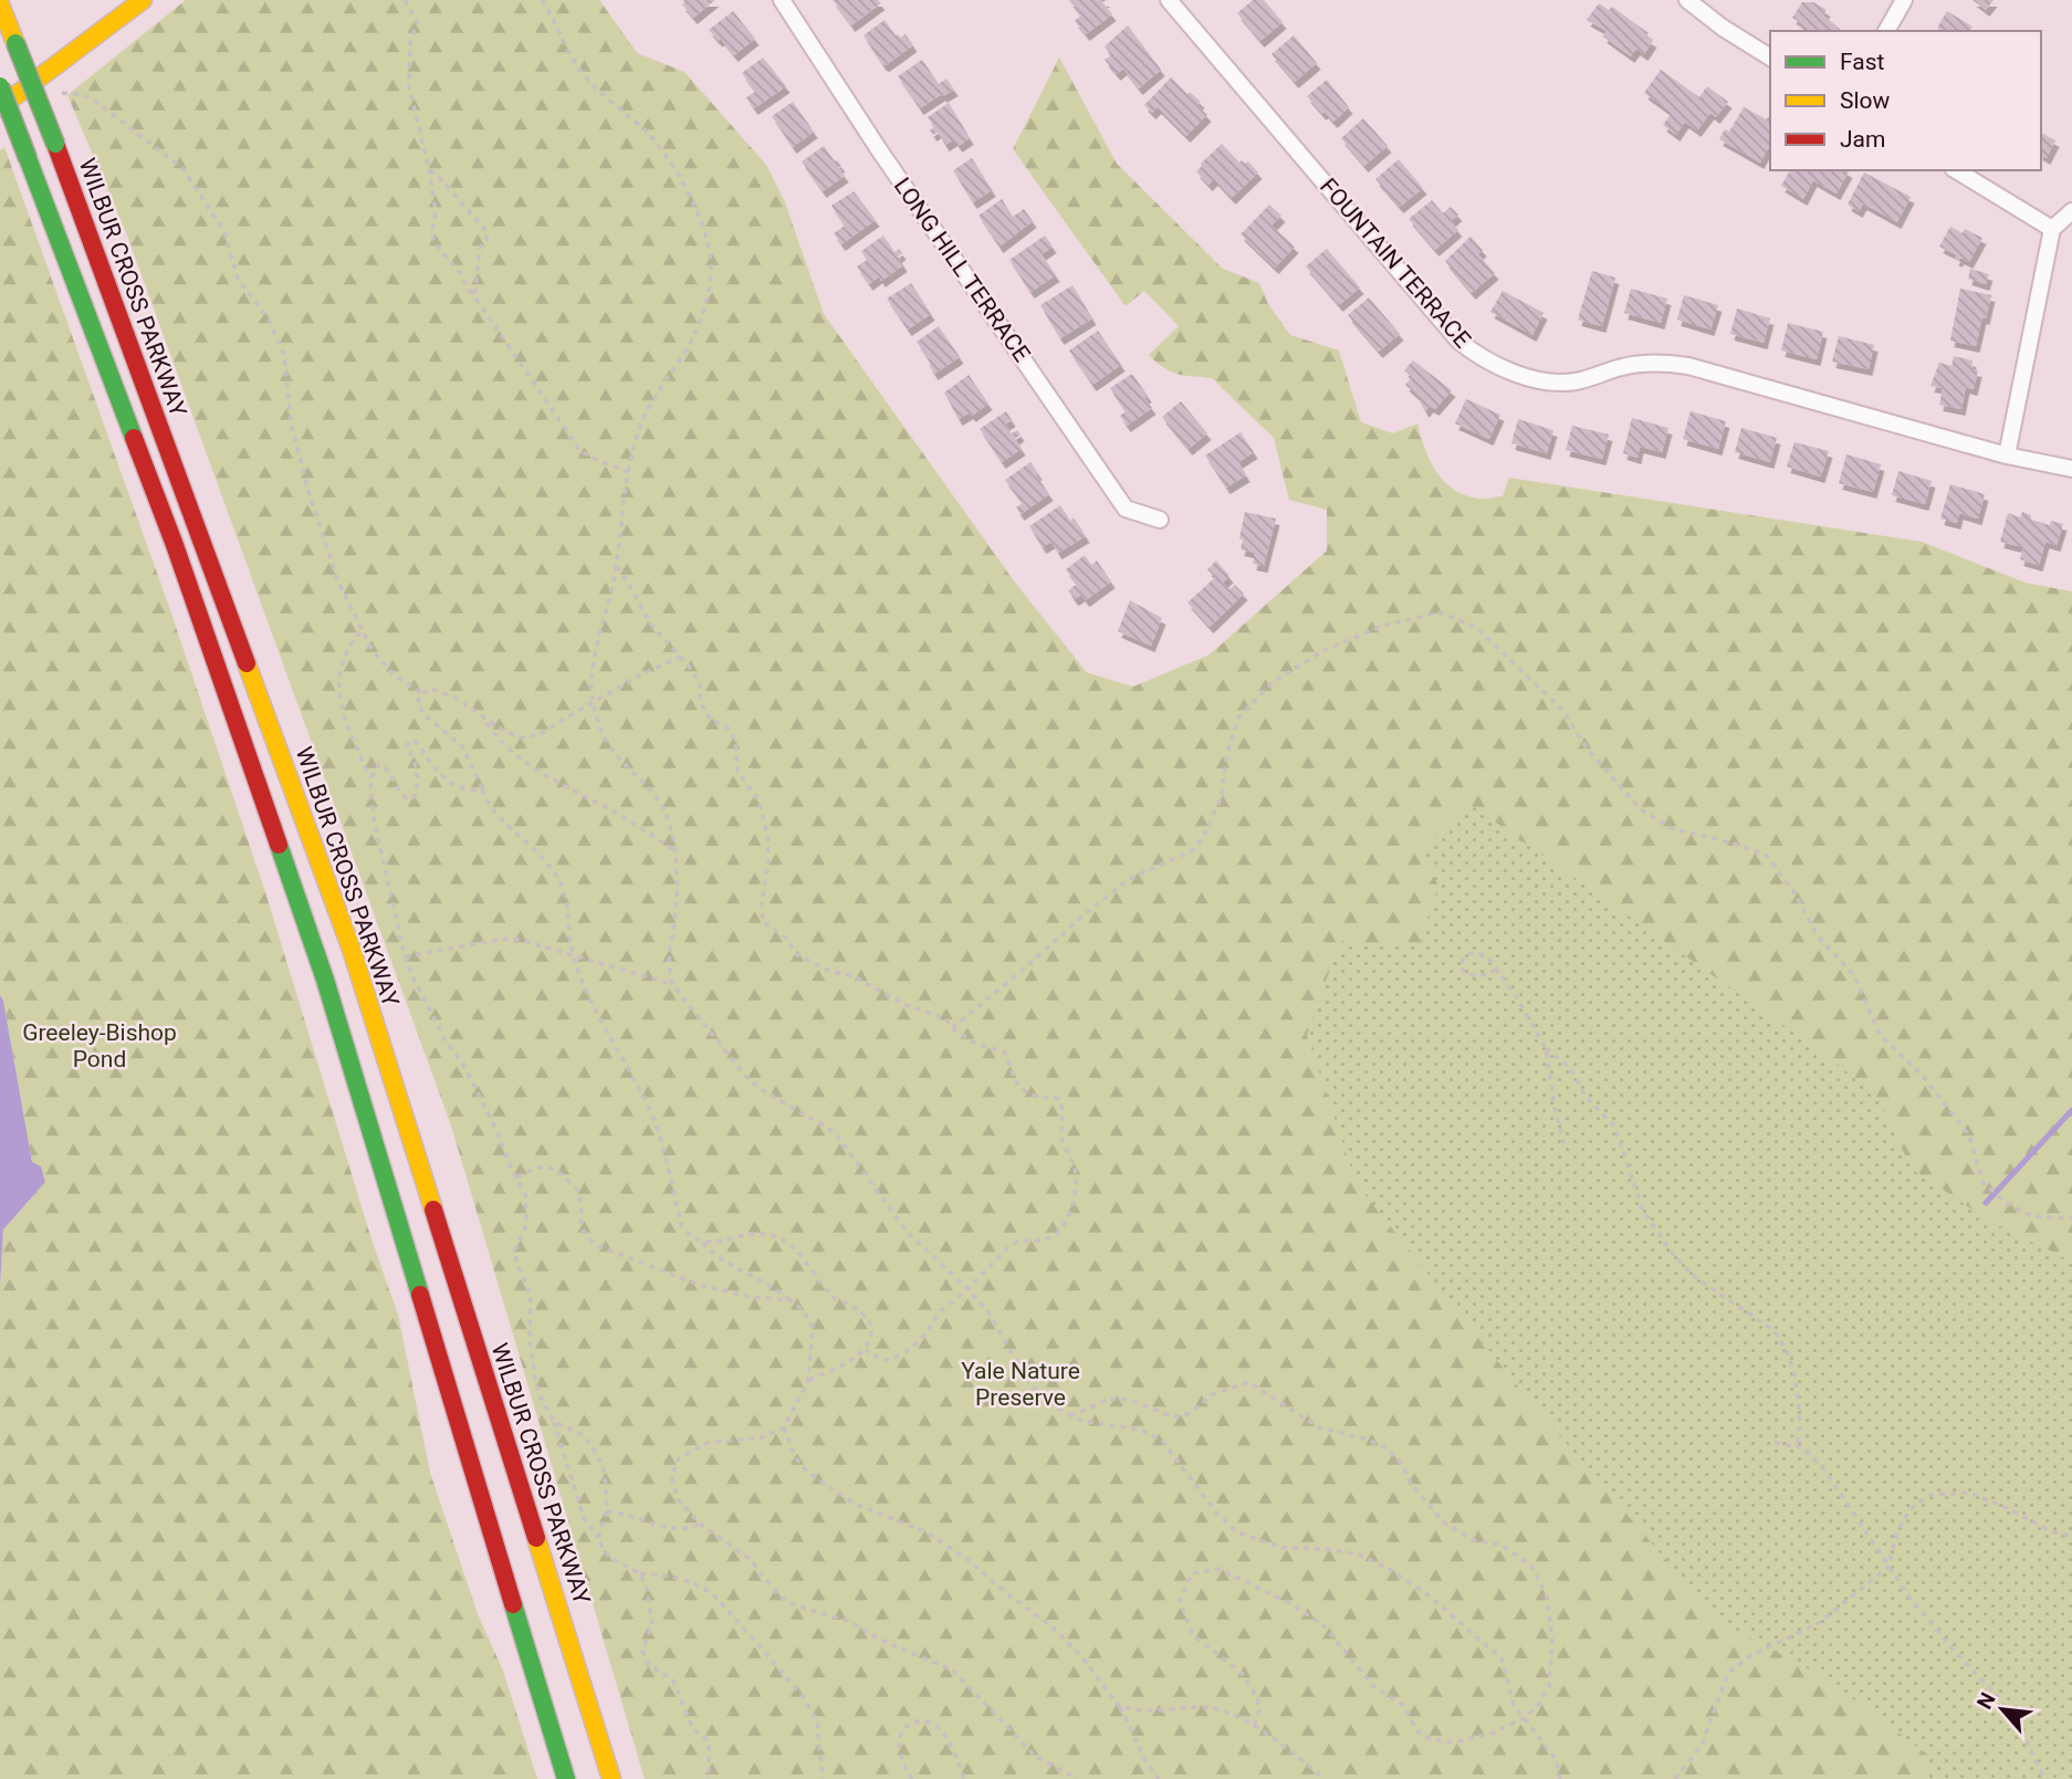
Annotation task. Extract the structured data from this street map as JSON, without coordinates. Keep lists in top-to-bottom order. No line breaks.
{"streets":{"main road":["WILBUR CROSS PARKWAY"],"street":["FOUNTAIN TERRACE","LONG HILL TERRACE"]},"parks":["Greeley-Bishop Pond","Yale Nature Preserve"],"legend":["Fast","Slow","Jam"],"north":"top left"}
